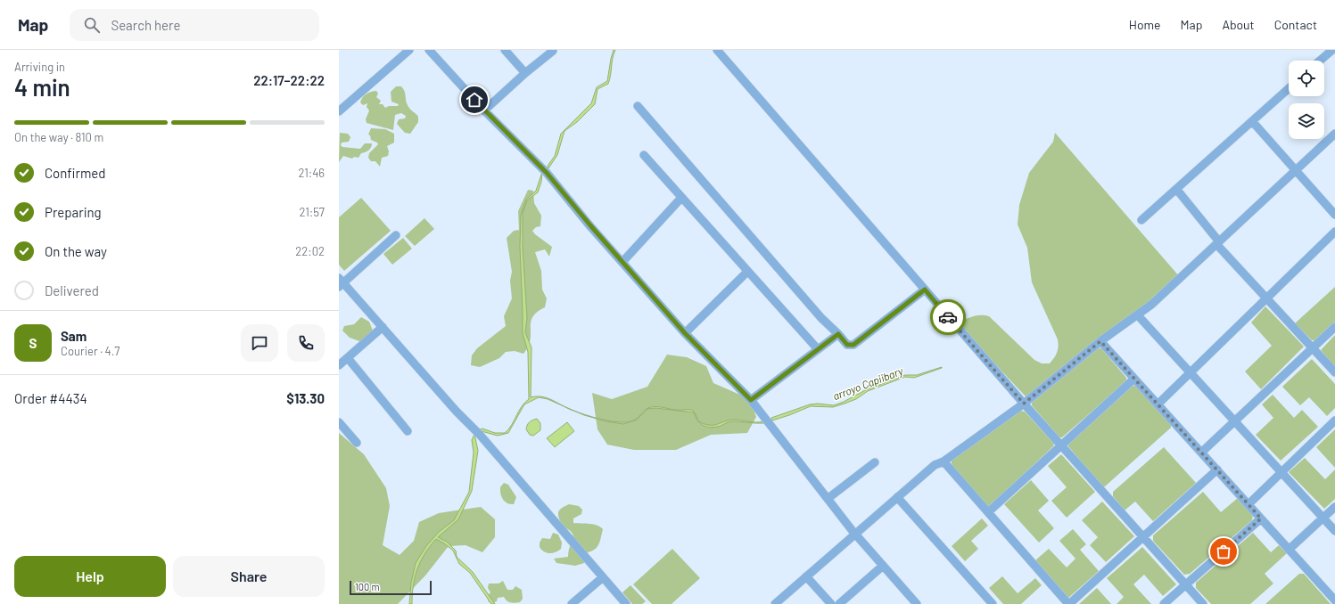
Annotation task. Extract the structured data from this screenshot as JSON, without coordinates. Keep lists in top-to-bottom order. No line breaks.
{"water":["arroyo Capiibary"],"scale_bar":"100 m","page":{"header":"Map","search":"Search here","nav":["Home","Map","About","Contact"],"heading":["4 min","Arriving in","22:17–22:22"],"panel":["Sam","Courier · 4.7","Order #4434","$13.30"],"bar":"On the way · 810 m","list":[["Confirmed","21:46"],["Preparing","21:57"],["On the way","22:02"],"Delivered"],"round":"S","buttons":["Help","Share"],"scale":"100 m"}}
